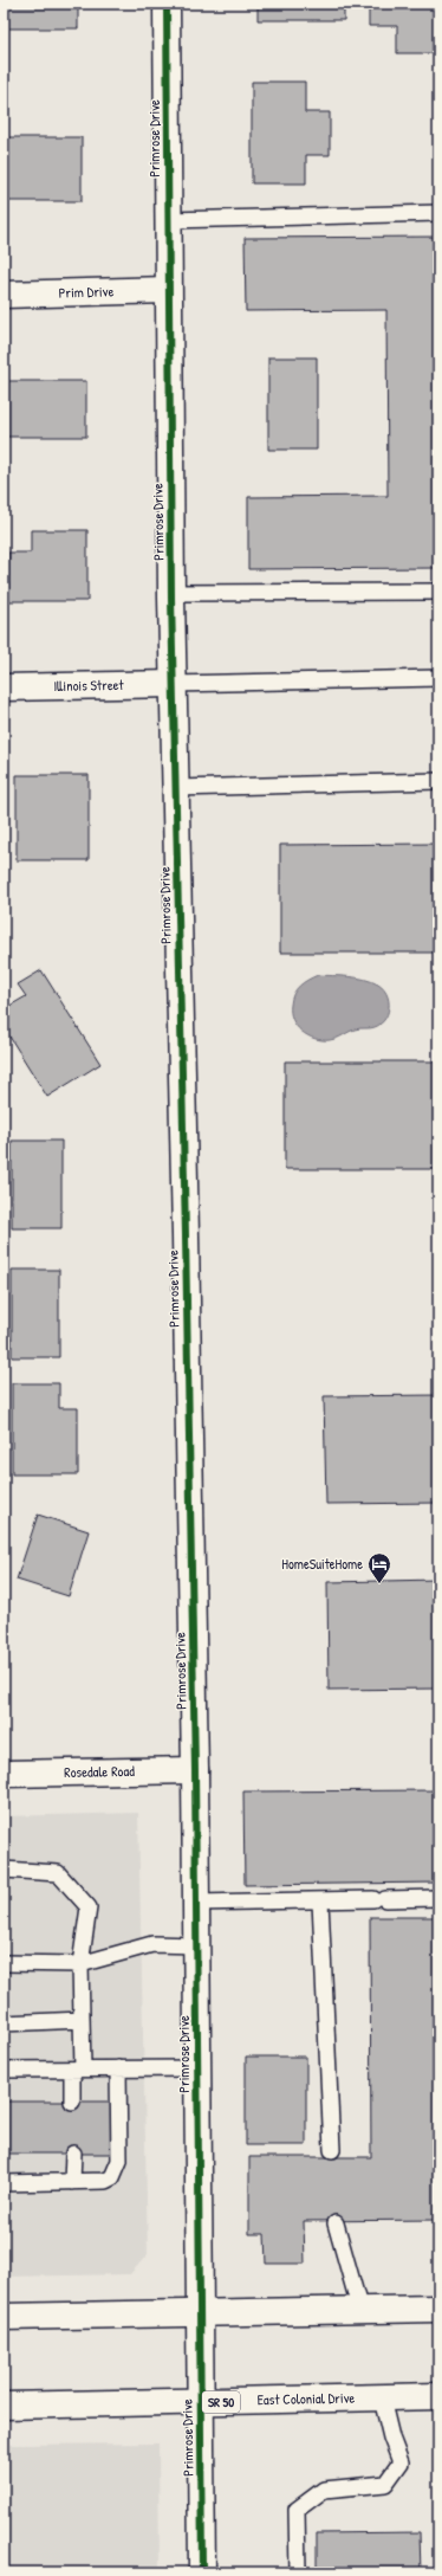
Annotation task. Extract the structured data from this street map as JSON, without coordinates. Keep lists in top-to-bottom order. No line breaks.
{"streets":{"main road":["Primrose Drive","Prim Drive","Illinois Street","Rosedale Road","East Colonial Drive","SR 50"]},"crossings":[["Primrose Drive","Prim Drive"],["Primrose Drive","Illinois Street"],["Primrose Drive","Rosedale Road"],["Primrose Drive","East Colonial Drive"]],"places":{"hotel":["HomeSuiteHome"]}}
